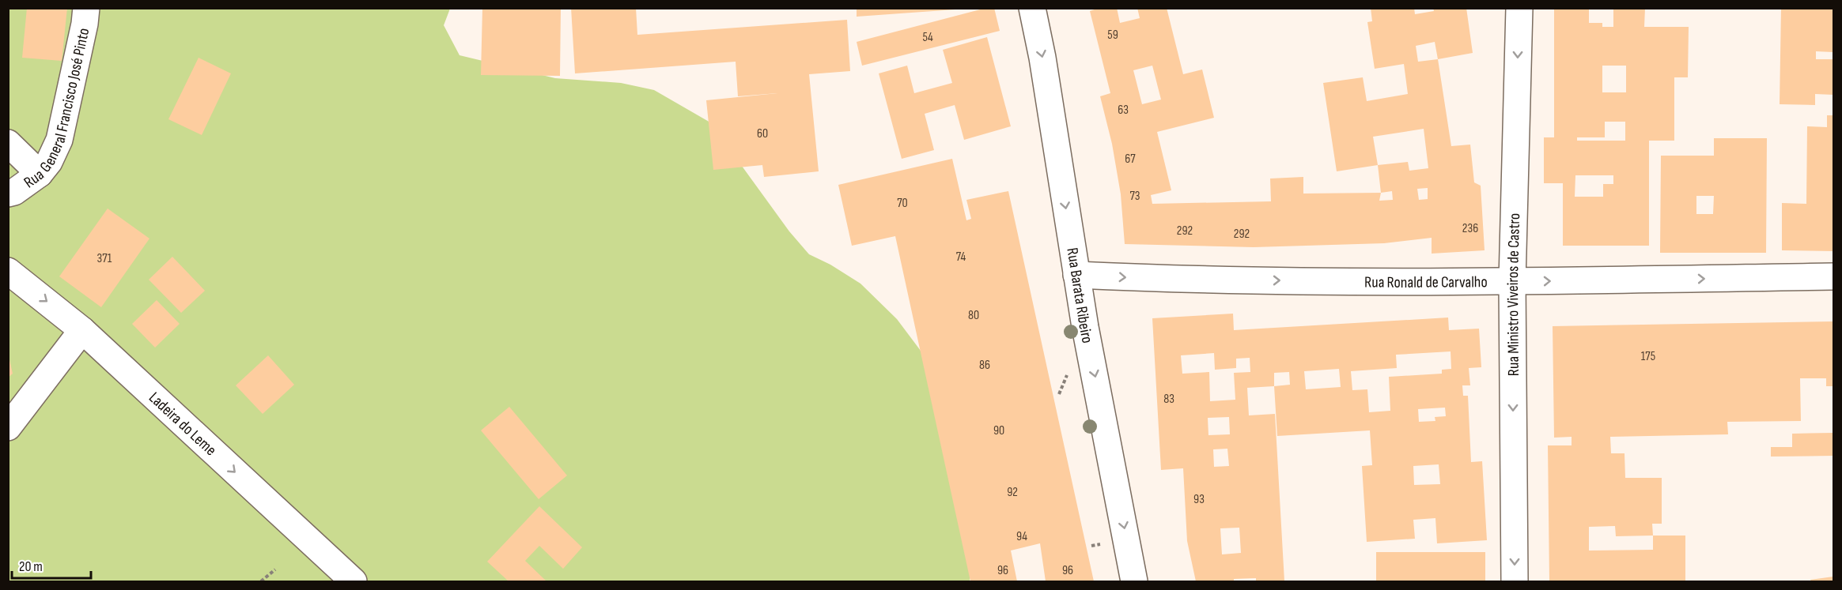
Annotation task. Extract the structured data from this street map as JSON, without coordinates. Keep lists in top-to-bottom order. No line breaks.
{"streets":{"street":["Rua General Francisco José Pinto","Rua Ronald de Carvalho","Rua Ministro Viveiros de Castro","Rua Barata Ribeiro","Ladeira do Leme"]},"crossings":[["Rua Ronald de Carvalho","Rua Ministro Viveiros de Castro"],["Rua Ronald de Carvalho","Rua Barata Ribeiro"]],"one_way":["Rua Ronald de Carvalho","Rua Ministro Viveiros de Castro","Rua Barata Ribeiro","Ladeira do Leme"],"house_numbers":["59","54","63","60","67","73","70","236","292","292","74","371","80","175","86","83","90","92","93","94","96","96"],"scale_bar":"20 m"}
